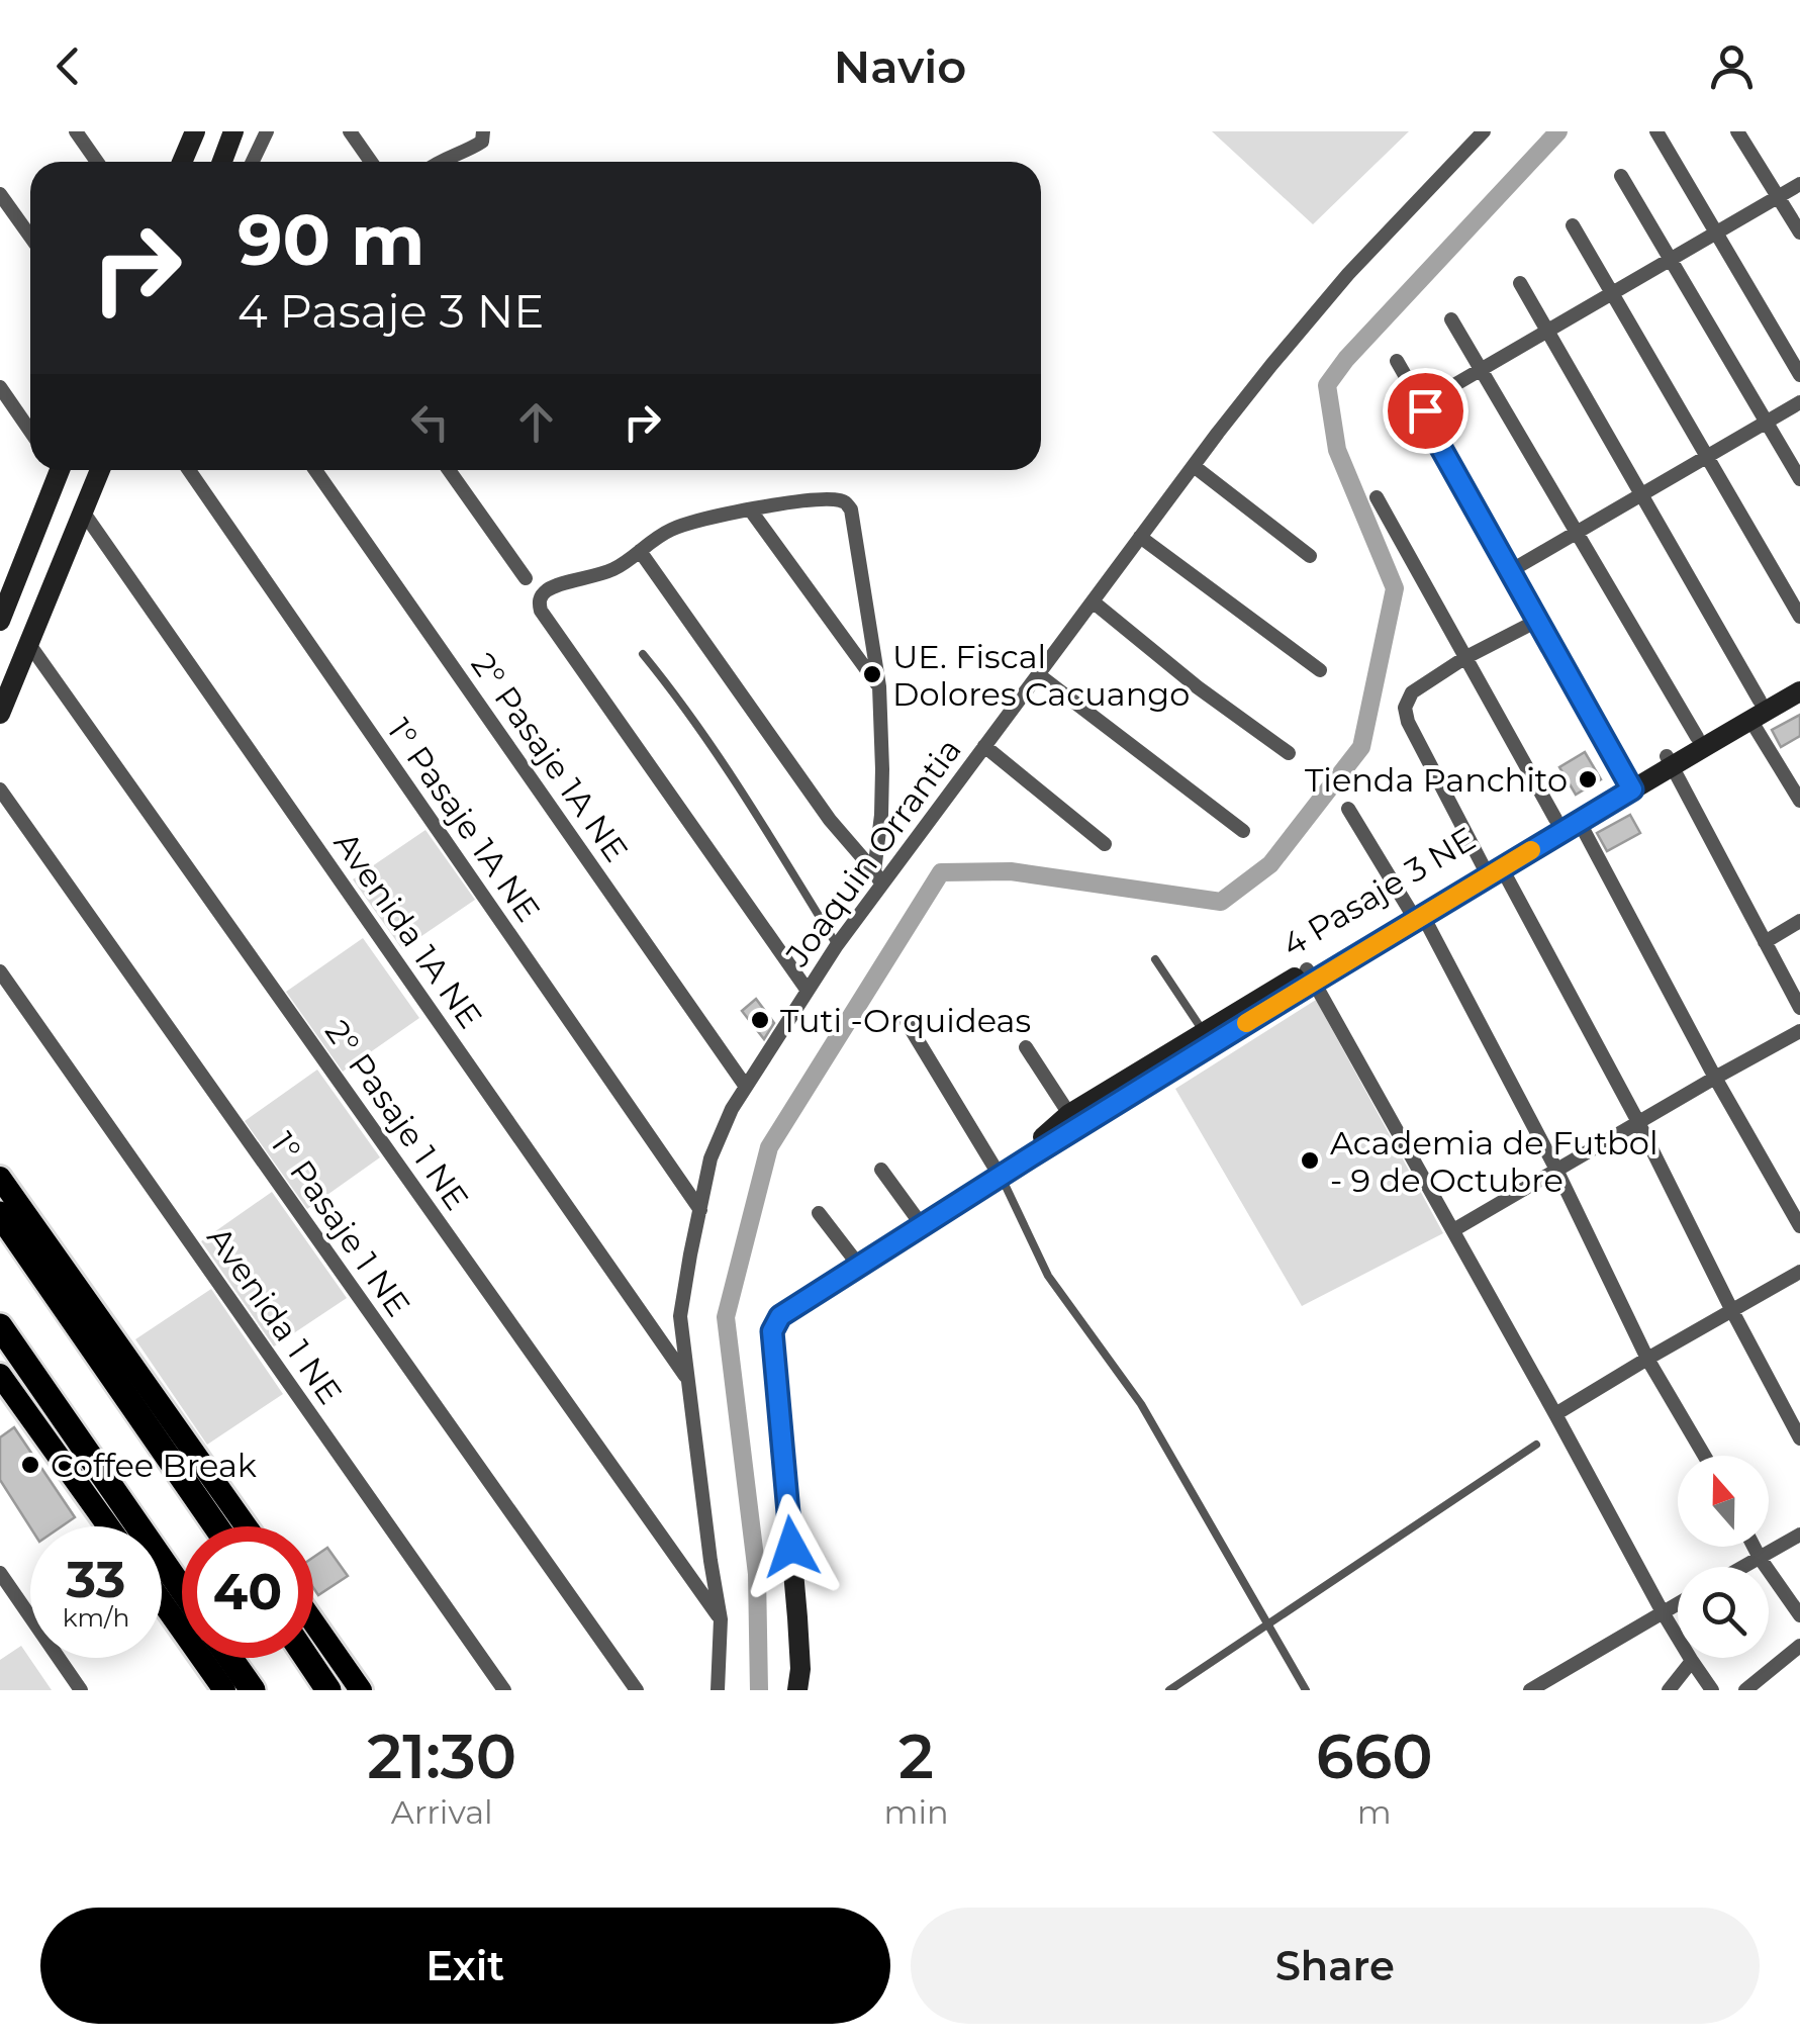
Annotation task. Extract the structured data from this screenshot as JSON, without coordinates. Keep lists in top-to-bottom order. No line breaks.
{"streets":{"street":["2° Pasaje 1A NE","1° Pasaje 1A NE","Joaquin Orrantia","4 Pasaje 3 NE","Avenida 1A NE","2° Pasaje 1 NE","1° Pasaje 1 NE","Avenida 1 NE"]},"crossings":[["2° Pasaje 1A NE","Joaquin Orrantia"],["1° Pasaje 1A NE","Joaquin Orrantia"],["Joaquin Orrantia","Avenida 1A NE"],["Joaquin Orrantia","2° Pasaje 1 NE"]],"places":["UE. Fiscal Dolores Cacuango","Tienda Panchito","Tuti -Orquideas","Academia de Futbol - 9 de Octubre","Coffee Break"],"north":"top","page":{"header":"Navio","turn":["90 m","4 Pasaje 3 NE"],"speed":"33 km/h","limit":"40","eta":["21:30","Arrival","2","min","660","m"],"buttons":["Exit","Share"]}}
